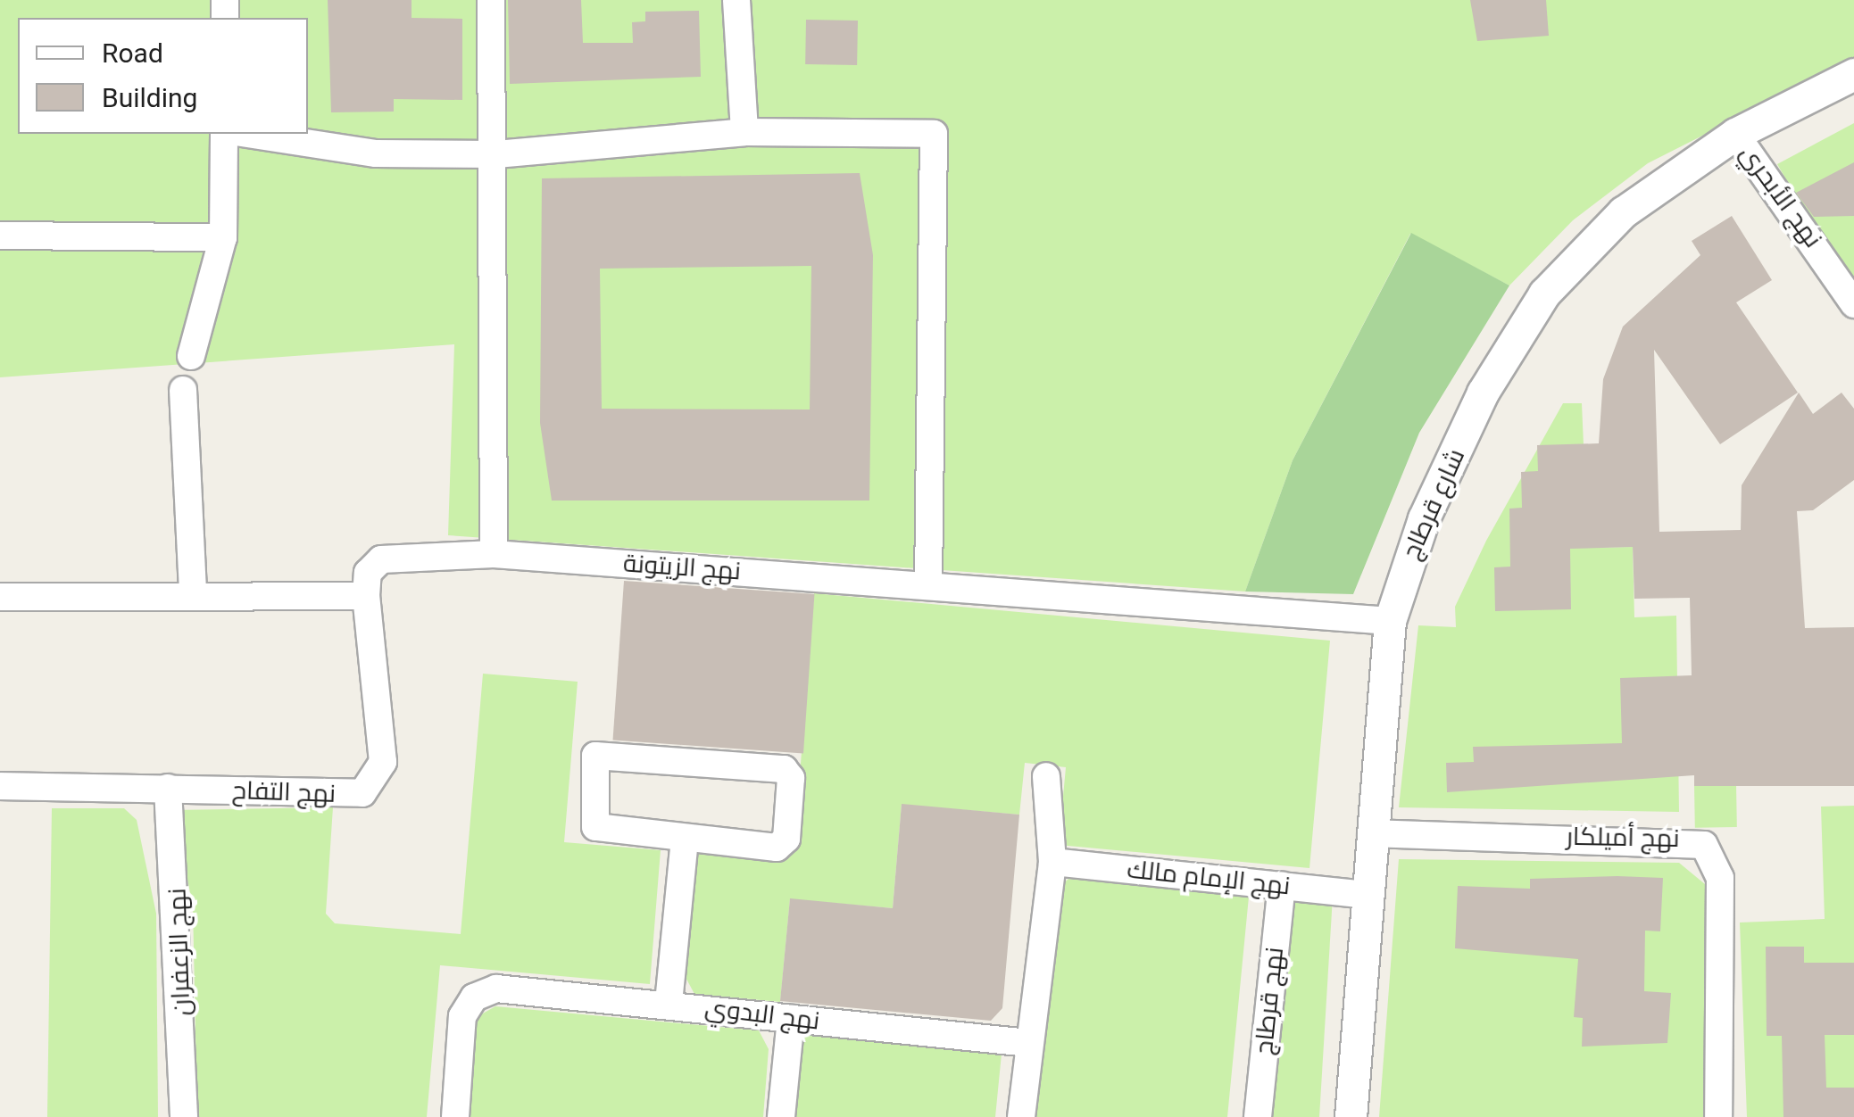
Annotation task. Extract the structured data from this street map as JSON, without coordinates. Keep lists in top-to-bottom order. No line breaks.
{"streets":{"street":["نهج الأبحري","شارع قرطاج","نهج الزيتونة","نهج التفاح","نهج أميلكار","نهج الإمام مالك","نهج الزعفران","نهج قرطاج","نهج البدوي"]},"crossings":[["نهج الأبحري","شارع قرطاج"],["شارع قرطاج","نهج الزيتونة"],["شارع قرطاج","نهج أميلكار"],["شارع قرطاج","نهج الإمام مالك"],["نهج الزيتونة","نهج التفاح"],["نهج التفاح","نهج الزعفران"],["نهج الإمام مالك","نهج قرطاج"]],"legend":["Road","Building"]}
